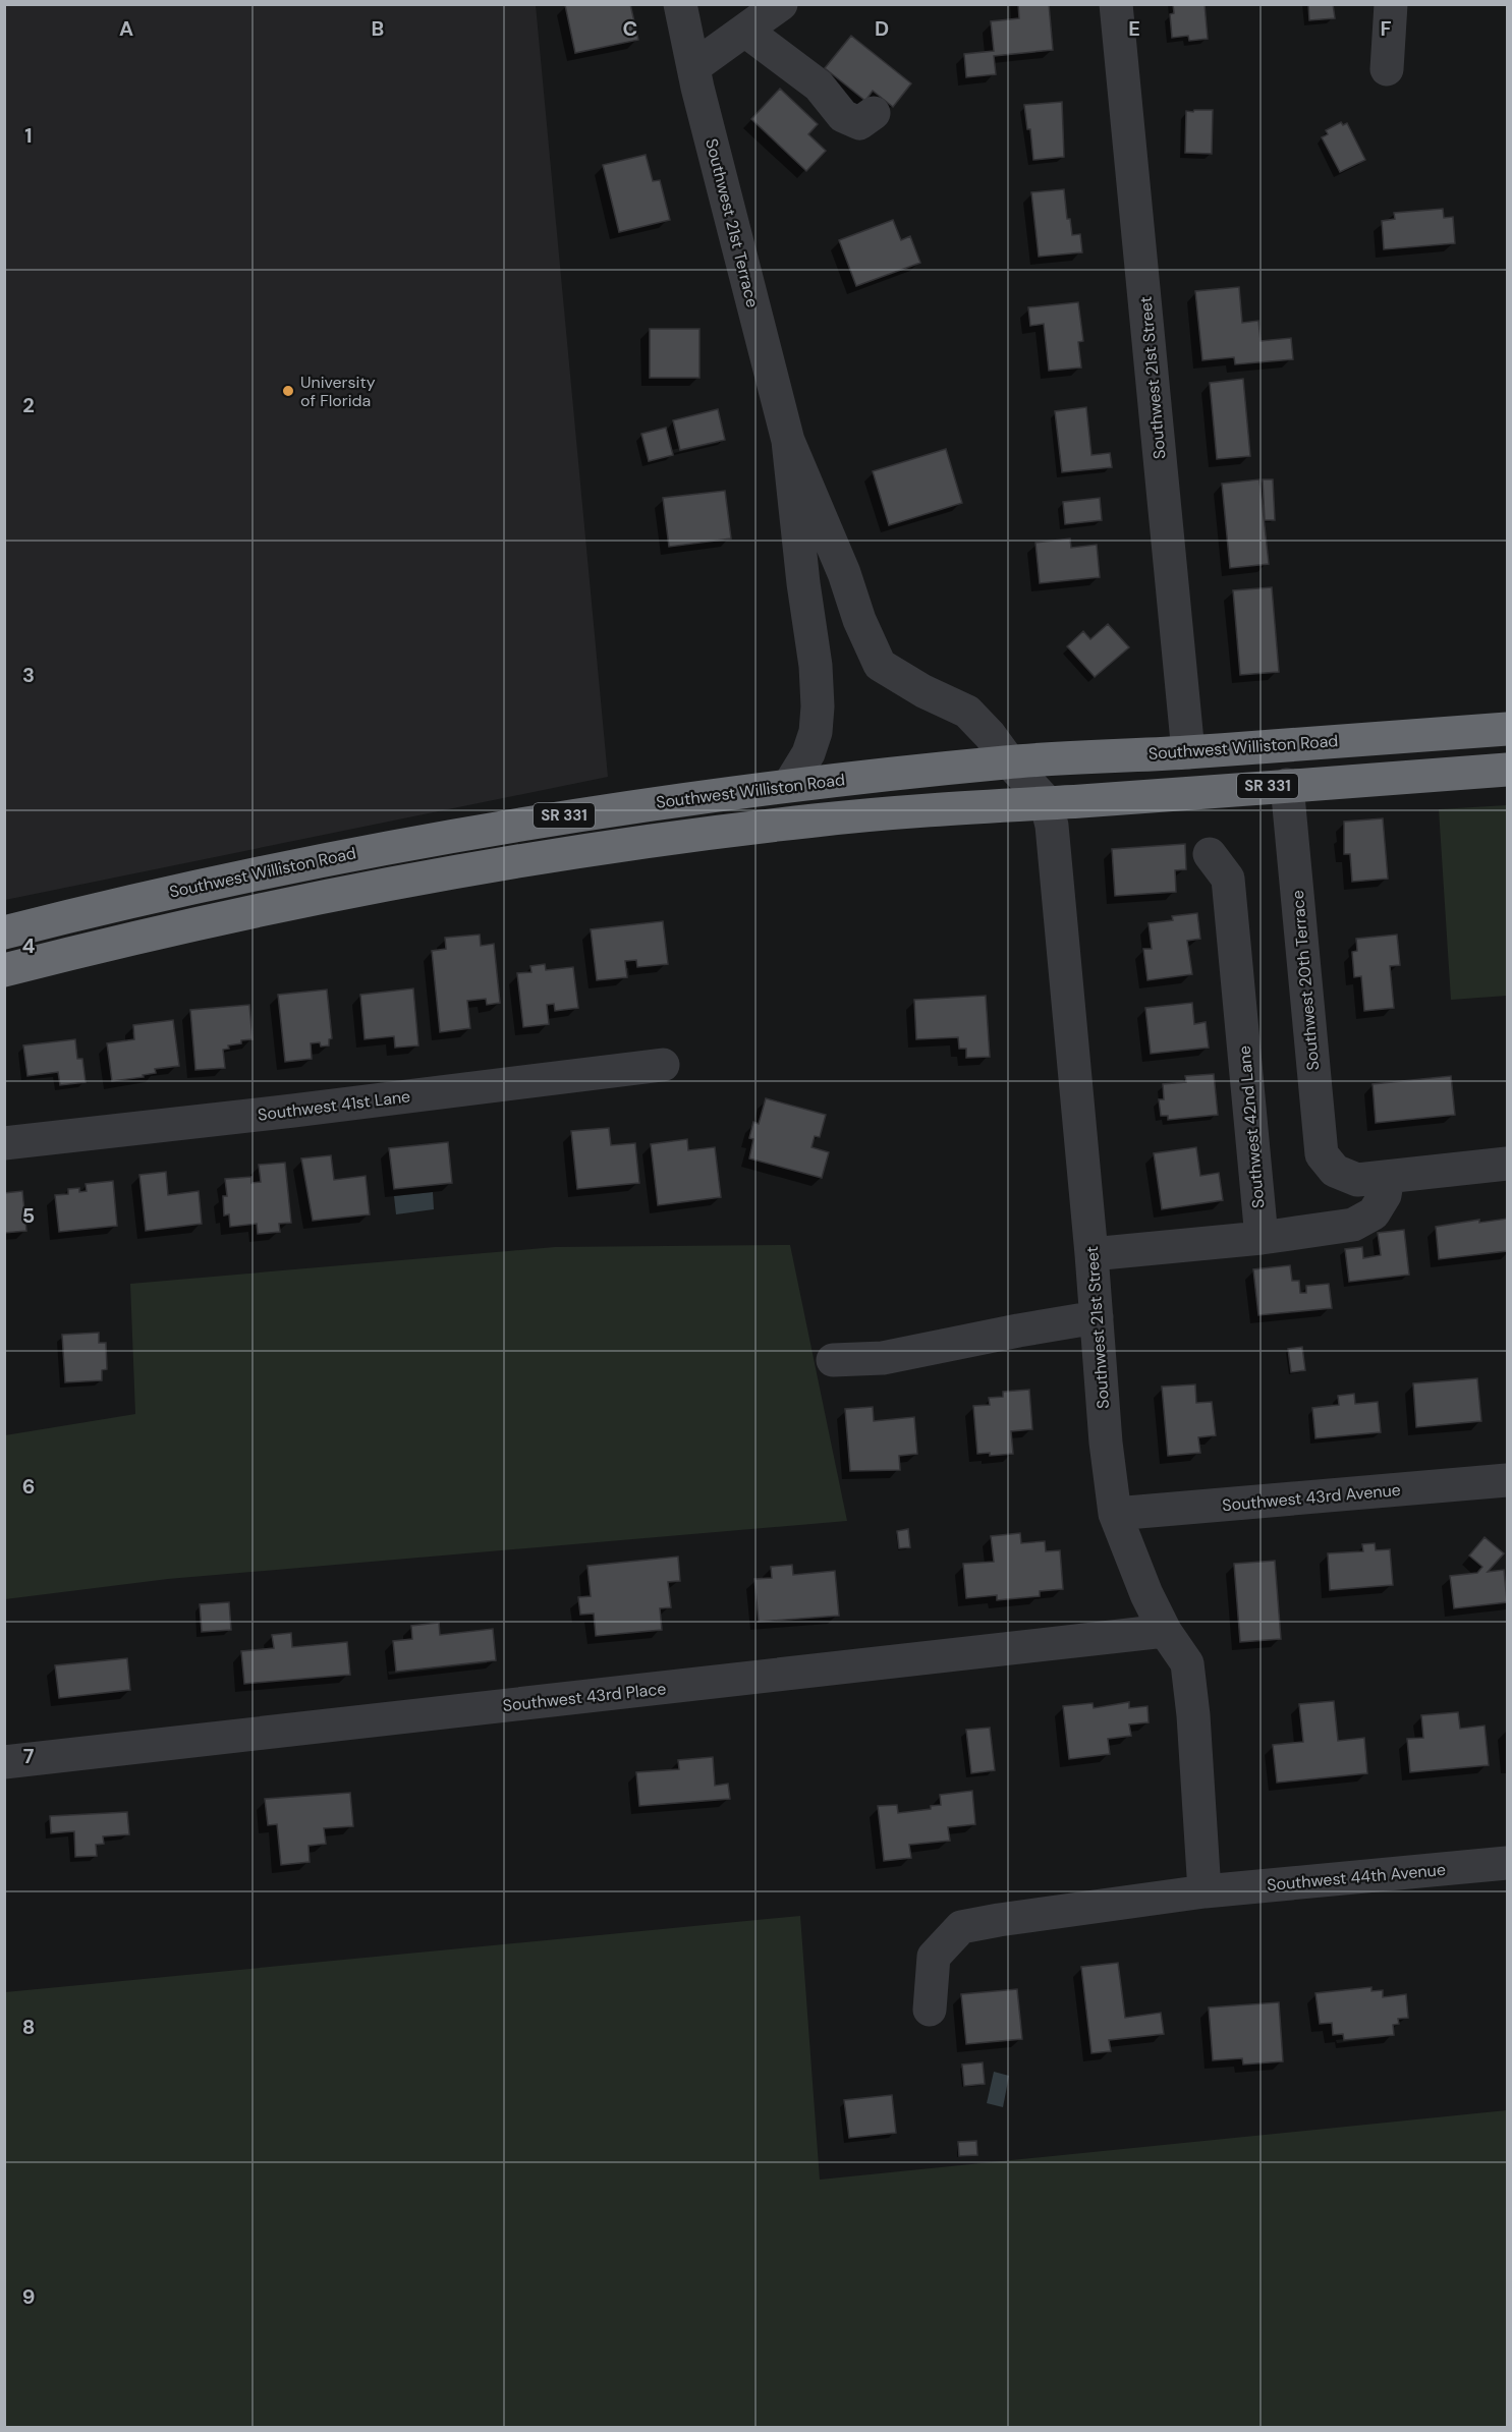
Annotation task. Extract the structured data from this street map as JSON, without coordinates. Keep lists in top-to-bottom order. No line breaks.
{"streets":{"highway":["Southwest Williston Road","SR 331"],"street":["Southwest 21st Terrace","Southwest 21st Street","Southwest 20th Terrace","Southwest 41st Lane","Southwest 42nd Lane","Southwest 43rd Avenue","Southwest 43rd Place","Southwest 44th Avenue"]},"crossings":[["Southwest 21st Terrace","Southwest Williston Road"],["Southwest 21st Street","Southwest Williston Road"],["Southwest 21st Street","SR 331"],["Southwest 21st Street","Southwest 43rd Avenue"],["Southwest 21st Street","Southwest 43rd Place"],["Southwest 21st Street","Southwest 44th Avenue"],["SR 331","Southwest 20th Terrace"]],"places":["University of Florida"],"grid":{"columns":["A","B","C","D","E","F"],"rows":["1","2","3","4","5","6","7","8","9"]}}
